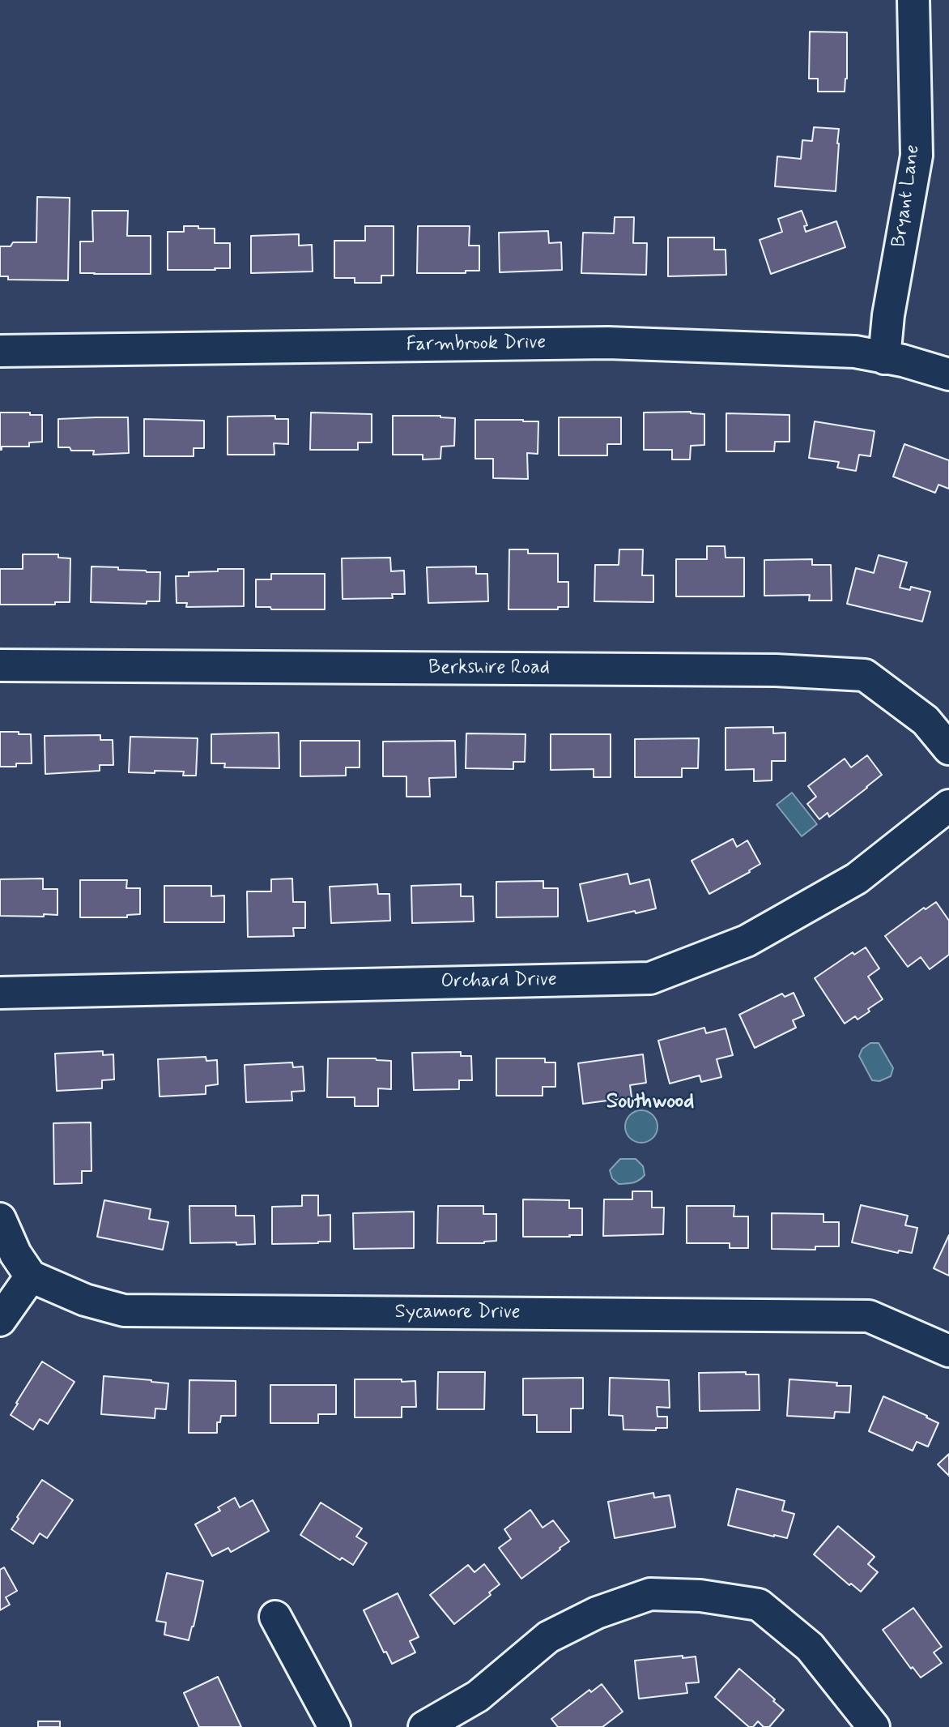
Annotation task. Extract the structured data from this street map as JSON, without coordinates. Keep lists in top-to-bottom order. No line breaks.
{"streets":{"street":["Bryant Lane","Farmbrook Drive","Berkshire Road","Orchard Drive","Sycamore Drive"]},"crossings":[["Bryant Lane","Farmbrook Drive"]],"districts":["Southwood"]}
